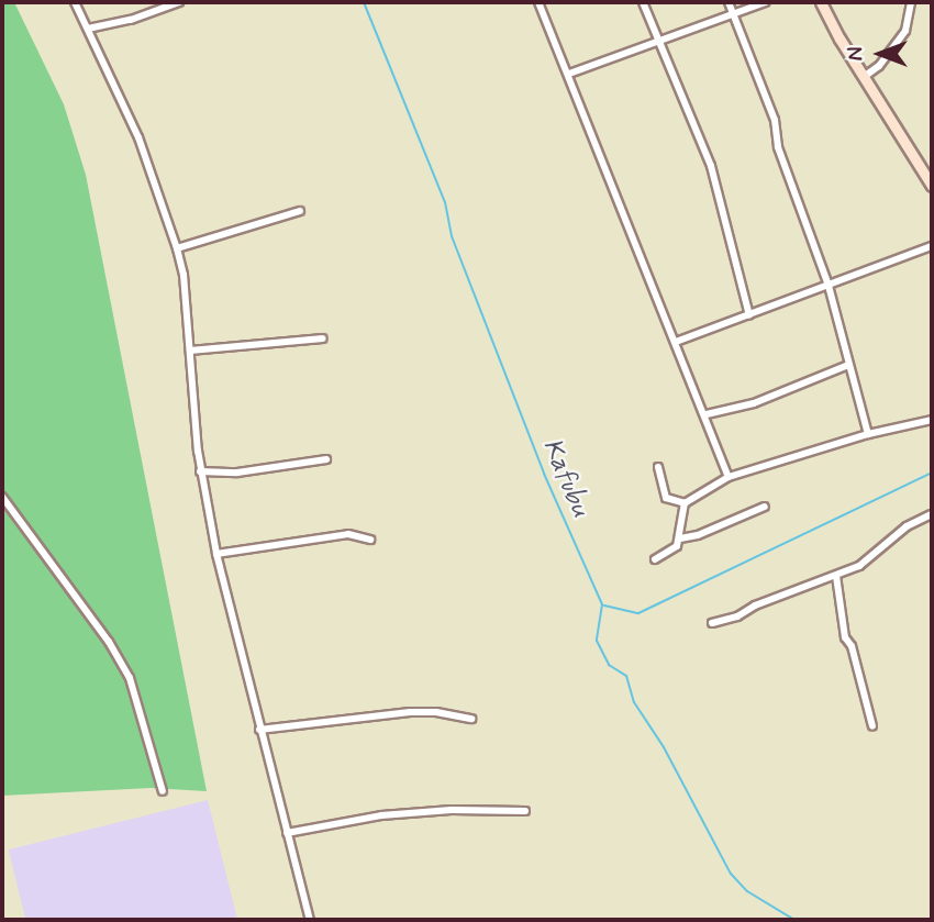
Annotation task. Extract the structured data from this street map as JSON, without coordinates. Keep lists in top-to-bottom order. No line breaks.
{"water":["Kafubu"],"north":"left"}
